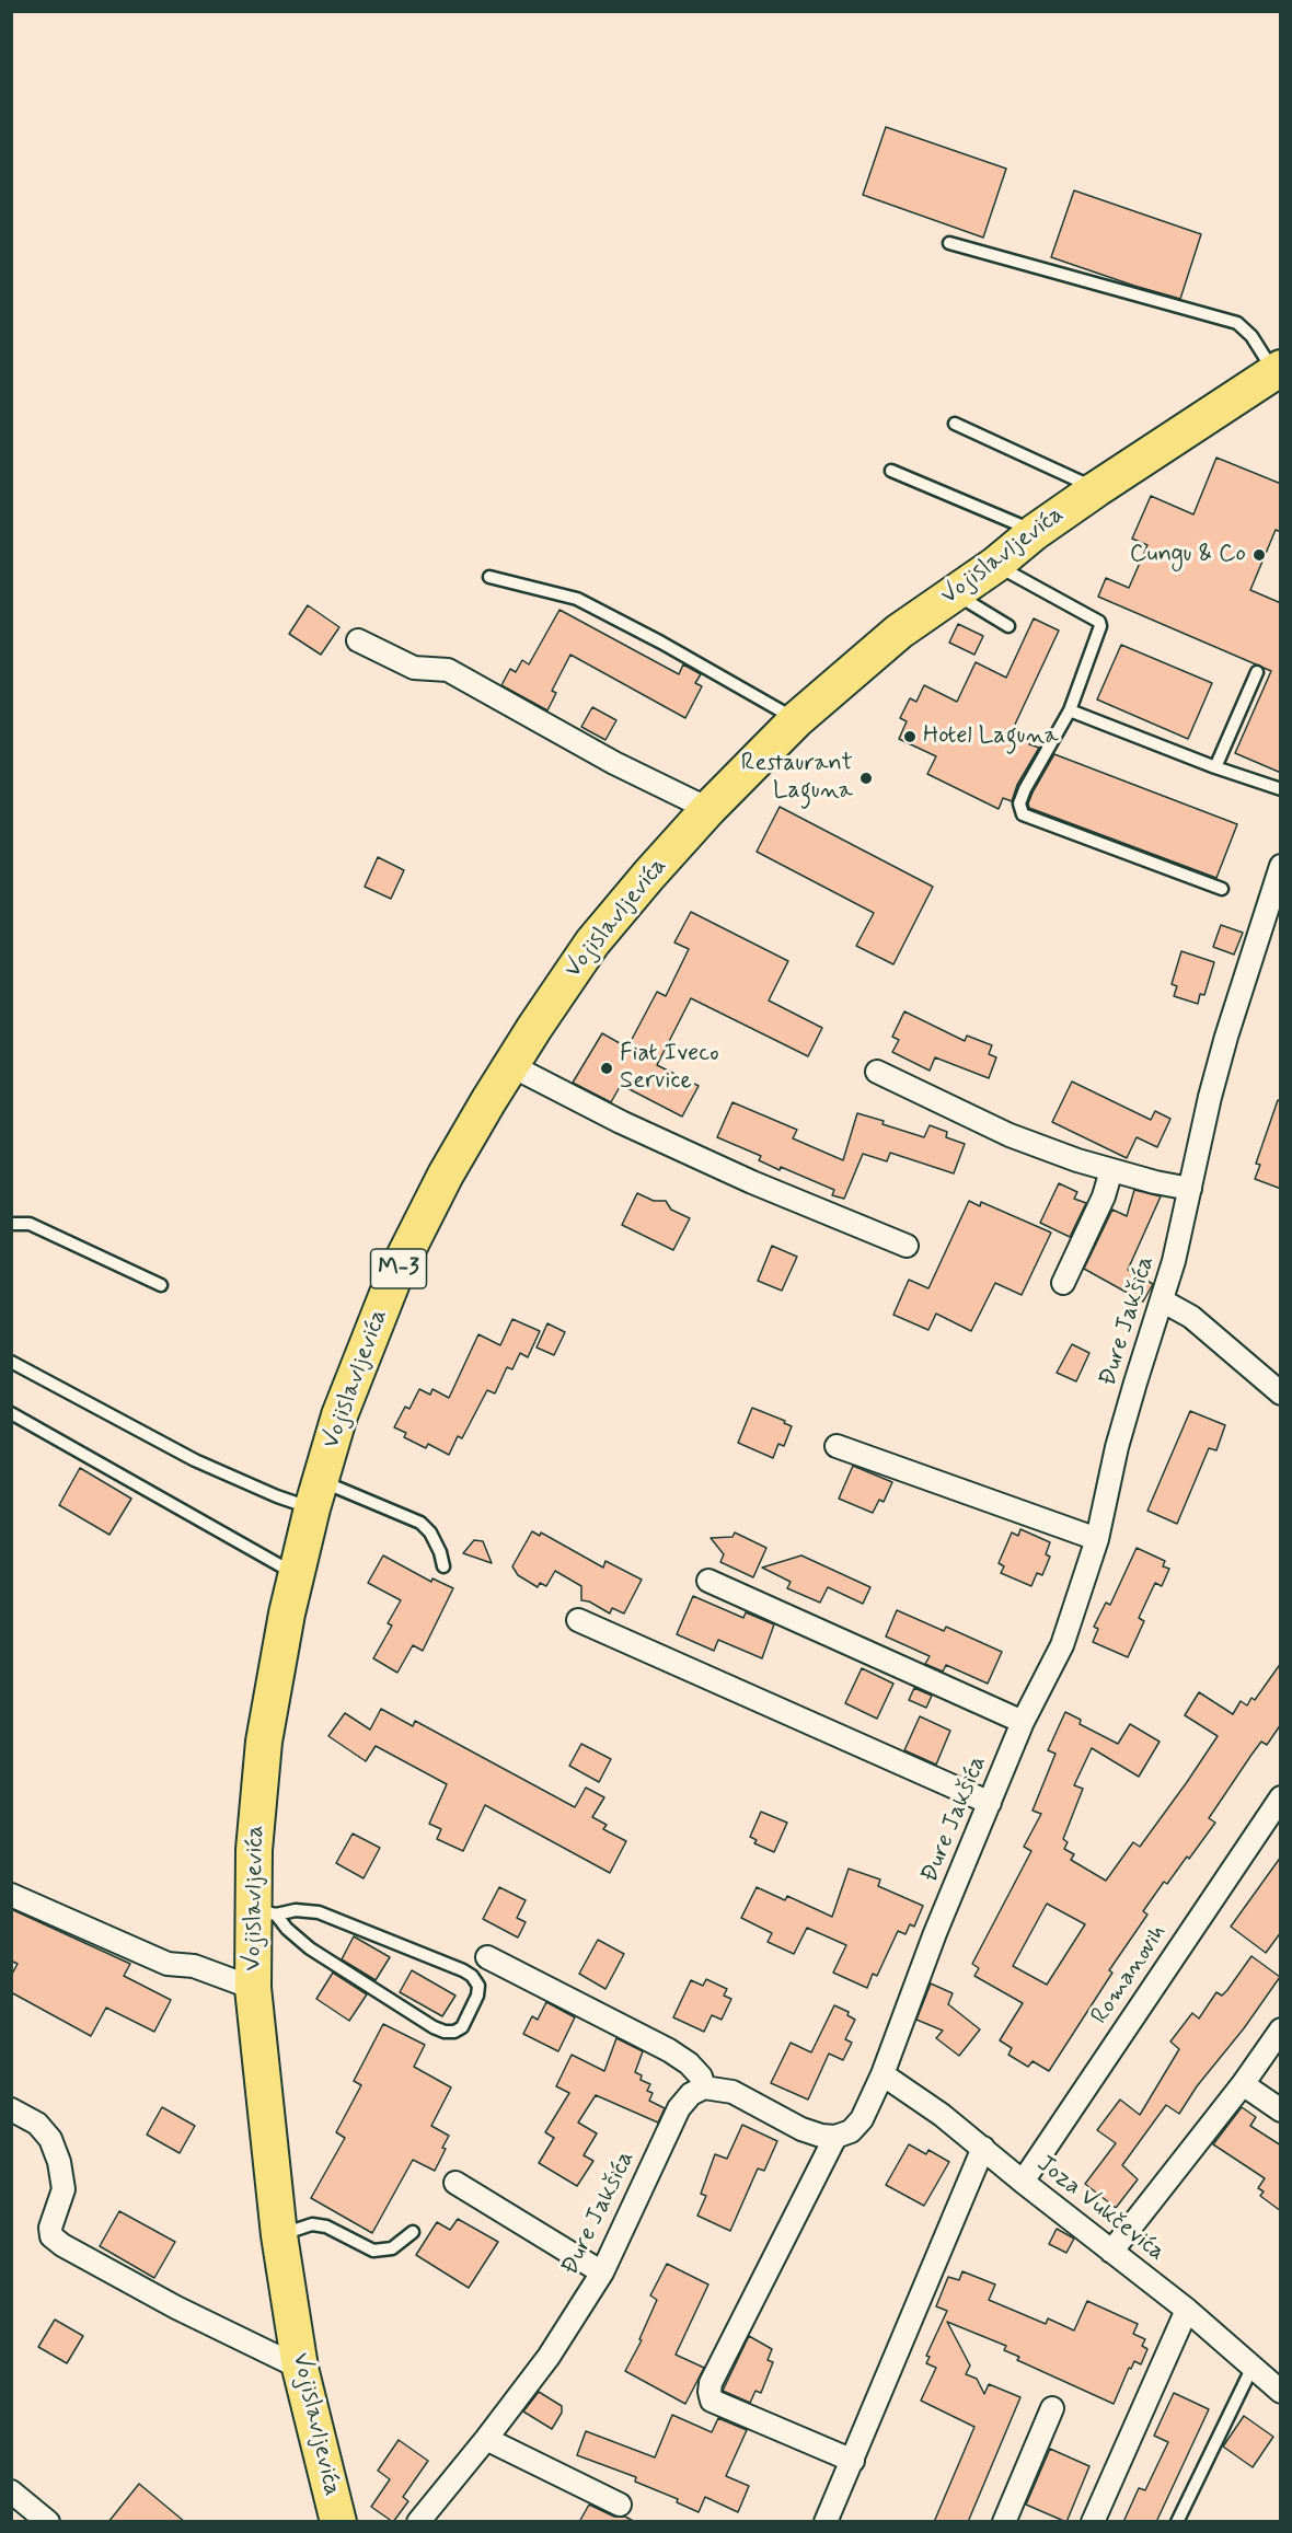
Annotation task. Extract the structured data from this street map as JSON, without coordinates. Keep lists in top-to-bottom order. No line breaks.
{"streets":{"main road":["Vojislavljevića","M-3"],"street":["Đure Jakšića","Romanovih","Joza Vukčevića"]},"crossings":[["Đure Jakšića","Joza Vukčevića"],["Romanovih","Joza Vukčevića"]],"places":["Cungu & Co","Hotel Laguna","Restaurant Laguna","Fiat Iveco Service"]}
